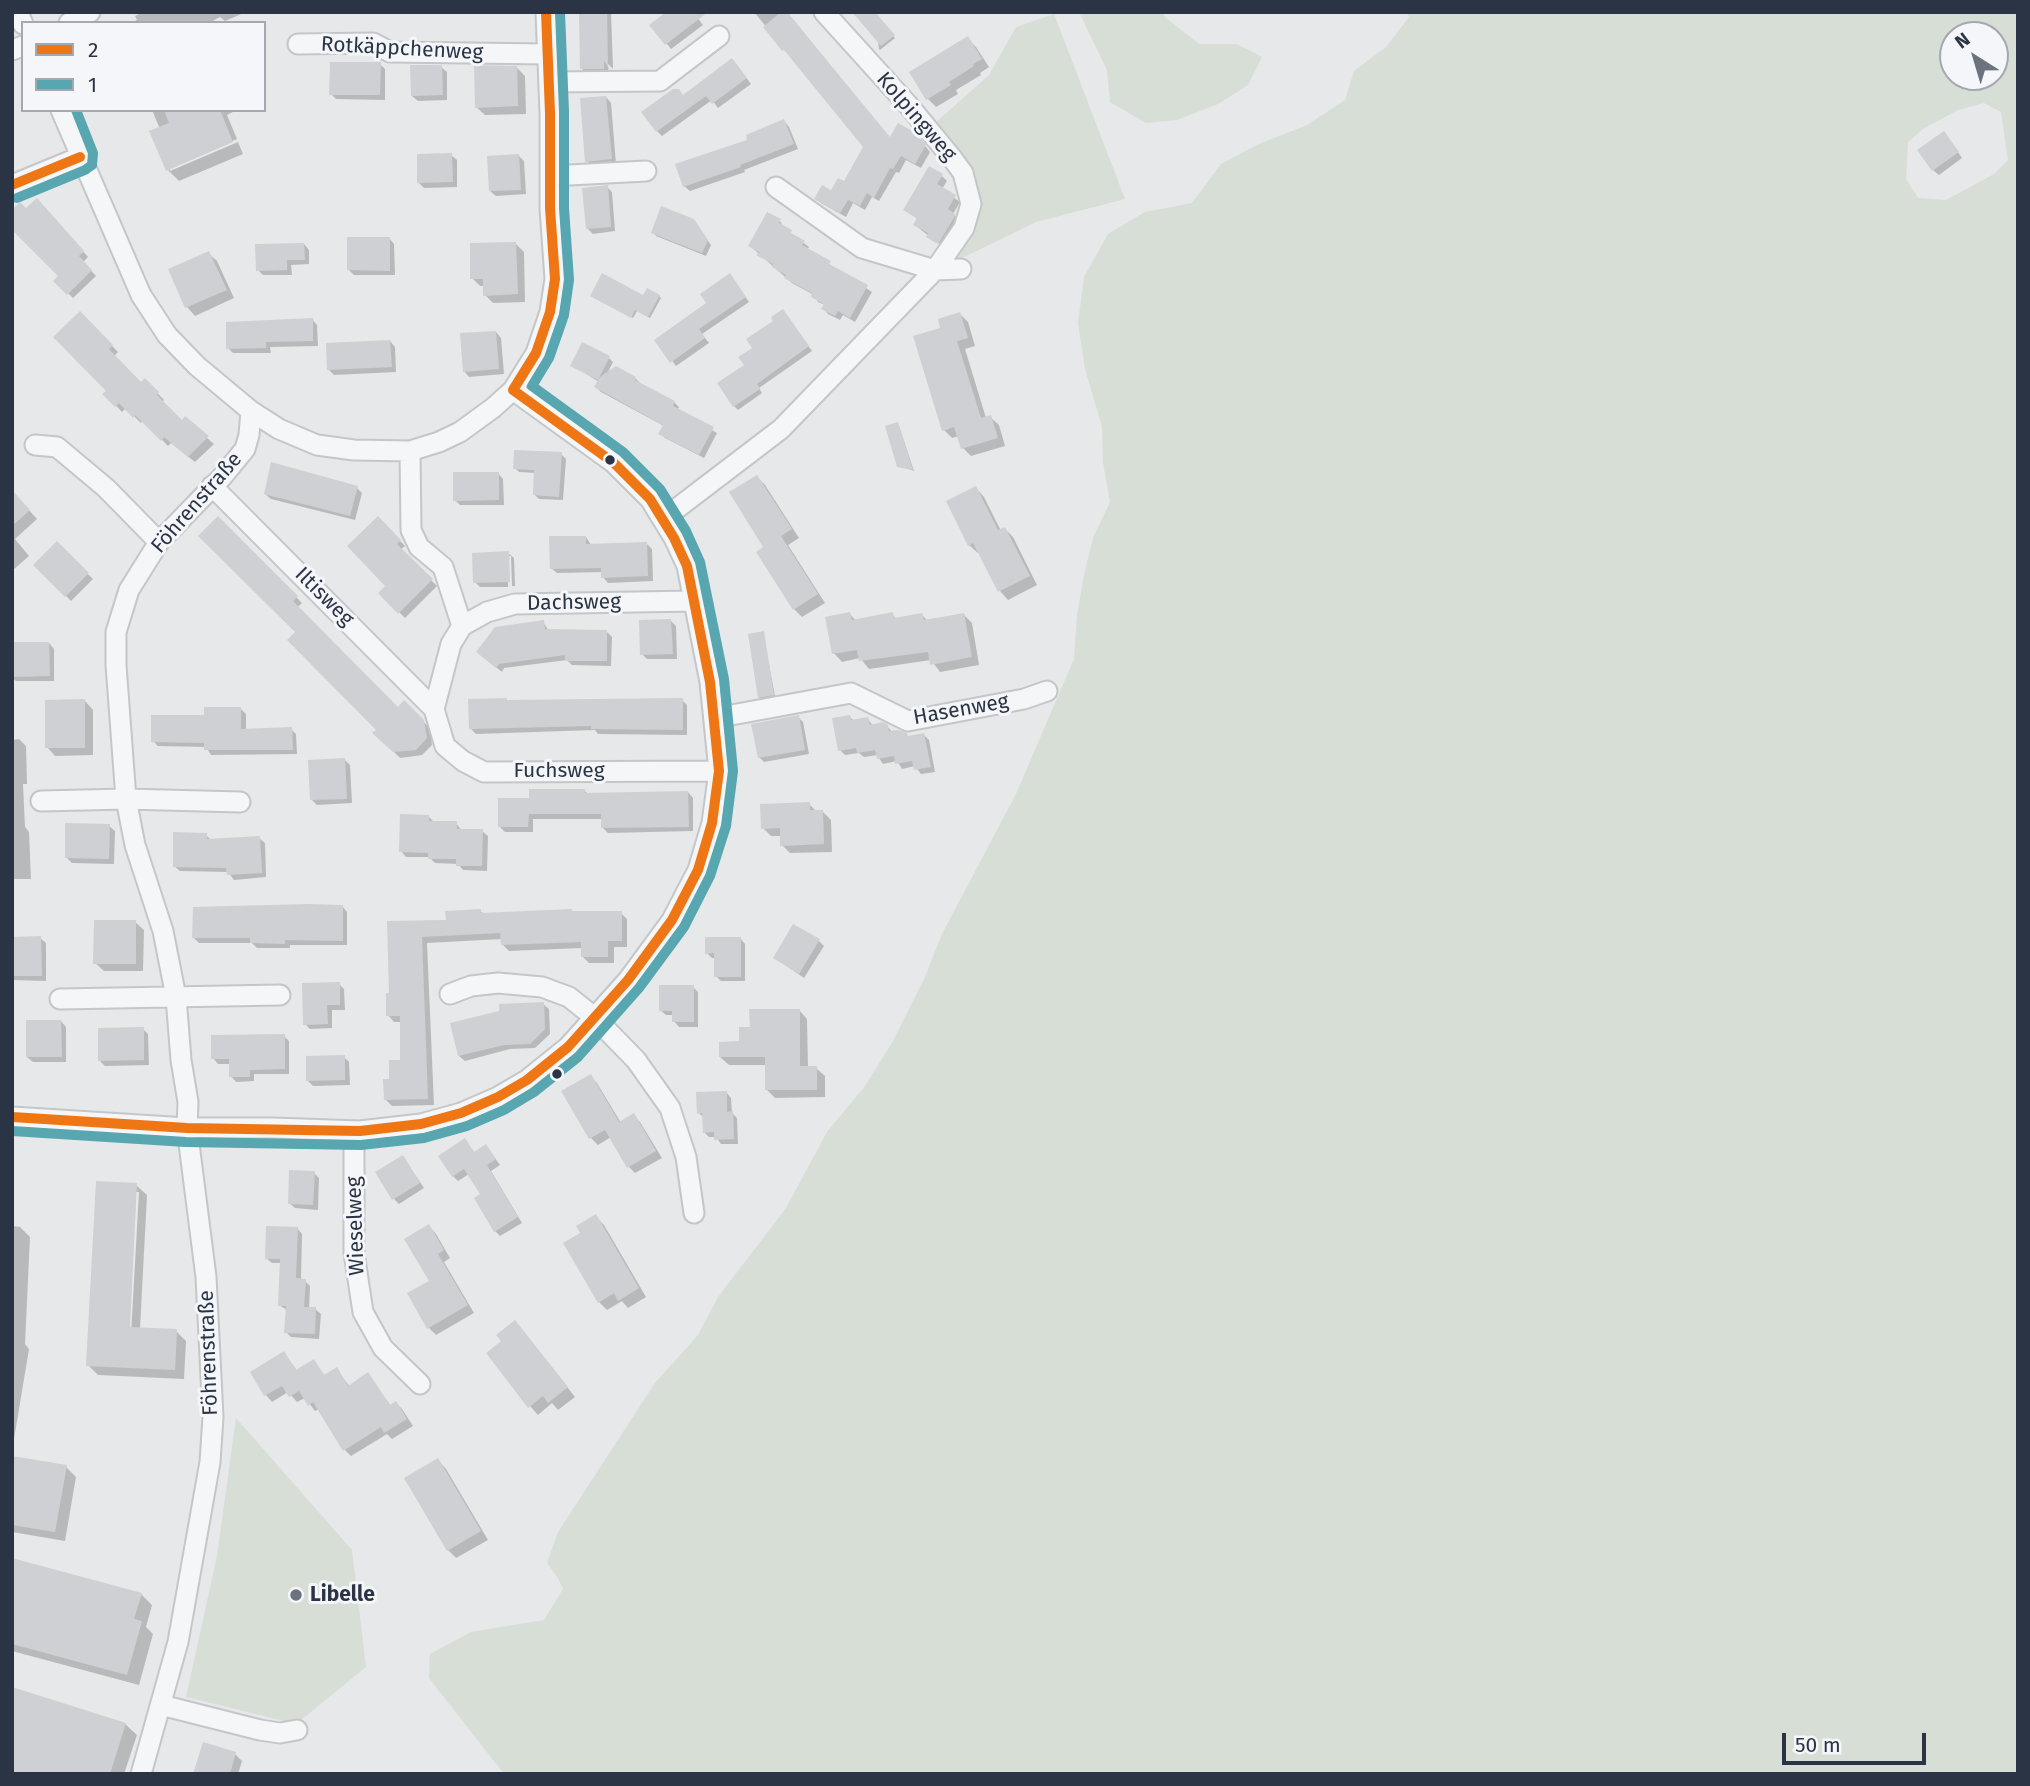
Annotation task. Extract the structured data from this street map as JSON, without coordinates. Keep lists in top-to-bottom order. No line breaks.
{"streets":{"street":["Rotkäppchenweg","Kolpingweg","Föhrenstraße","Iltisweg","Dachsweg","Hasenweg","Fuchsweg","Wieselweg"]},"crossings":[["Föhrenstraße","Iltisweg"],["Iltisweg","Fuchsweg"]],"places":["Libelle"],"lines":["transit line 2","transit line 1"],"legend":["2","1"],"scale_bar":"50 m","north":"top left"}
